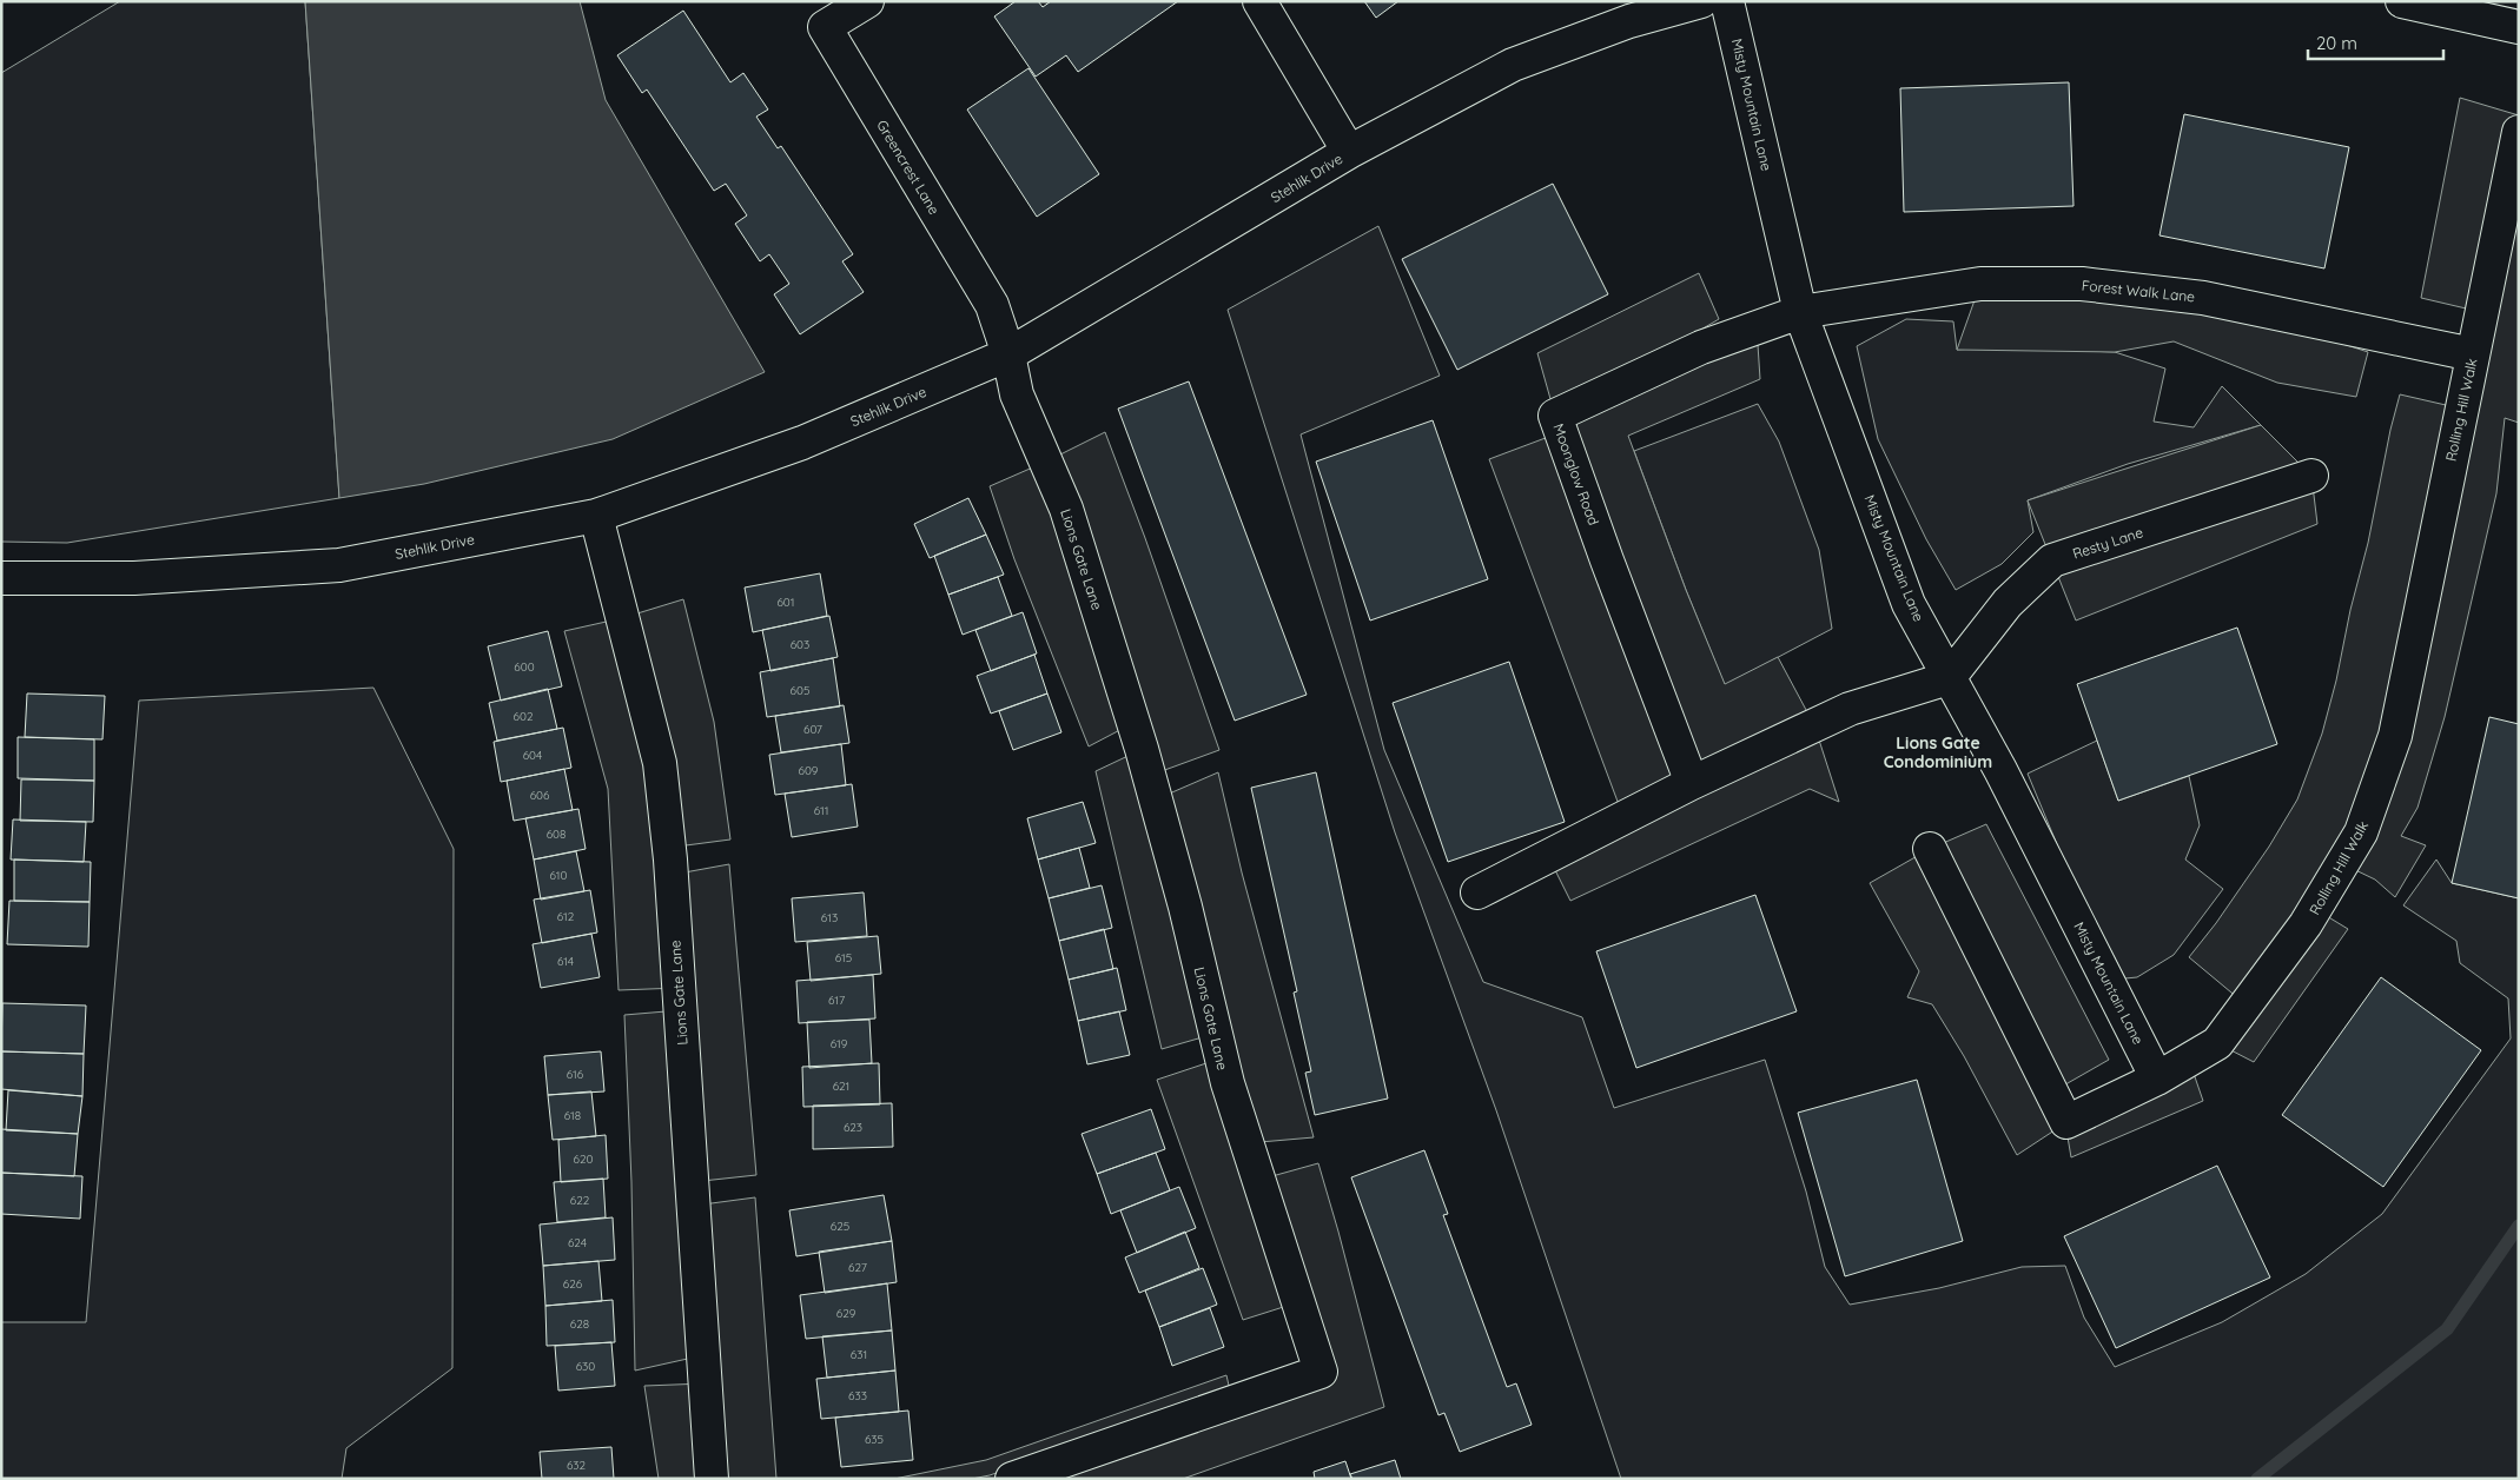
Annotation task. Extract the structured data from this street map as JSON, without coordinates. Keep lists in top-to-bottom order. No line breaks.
{"streets":{"street":["Misty Mountain Lane","Greencrest Lane","Stehlik Drive","Forest Walk Lane","Rolling Hill Walk","Moonglow Road","Resty Lane","Lions Gate Lane"]},"crossings":[["Misty Mountain Lane","Forest Walk Lane"],["Misty Mountain Lane","Rolling Hill Walk"],["Misty Mountain Lane","Moonglow Road"],["Misty Mountain Lane","Resty Lane"],["Greencrest Lane","Stehlik Drive"],["Greencrest Lane","Lions Gate Lane"],["Stehlik Drive","Lions Gate Lane"],["Forest Walk Lane","Rolling Hill Walk"],["Forest Walk Lane","Moonglow Road"]],"districts":["Lions Gate Condominium"],"house_numbers":["601","603","600","605","602","607","604","609","606","611","608","610","612","613","615","614","617","619","616","621","618","623","620","622","625","624","627","626","629","628","631","630","633","635","632"],"scale_bar":"20 m"}
